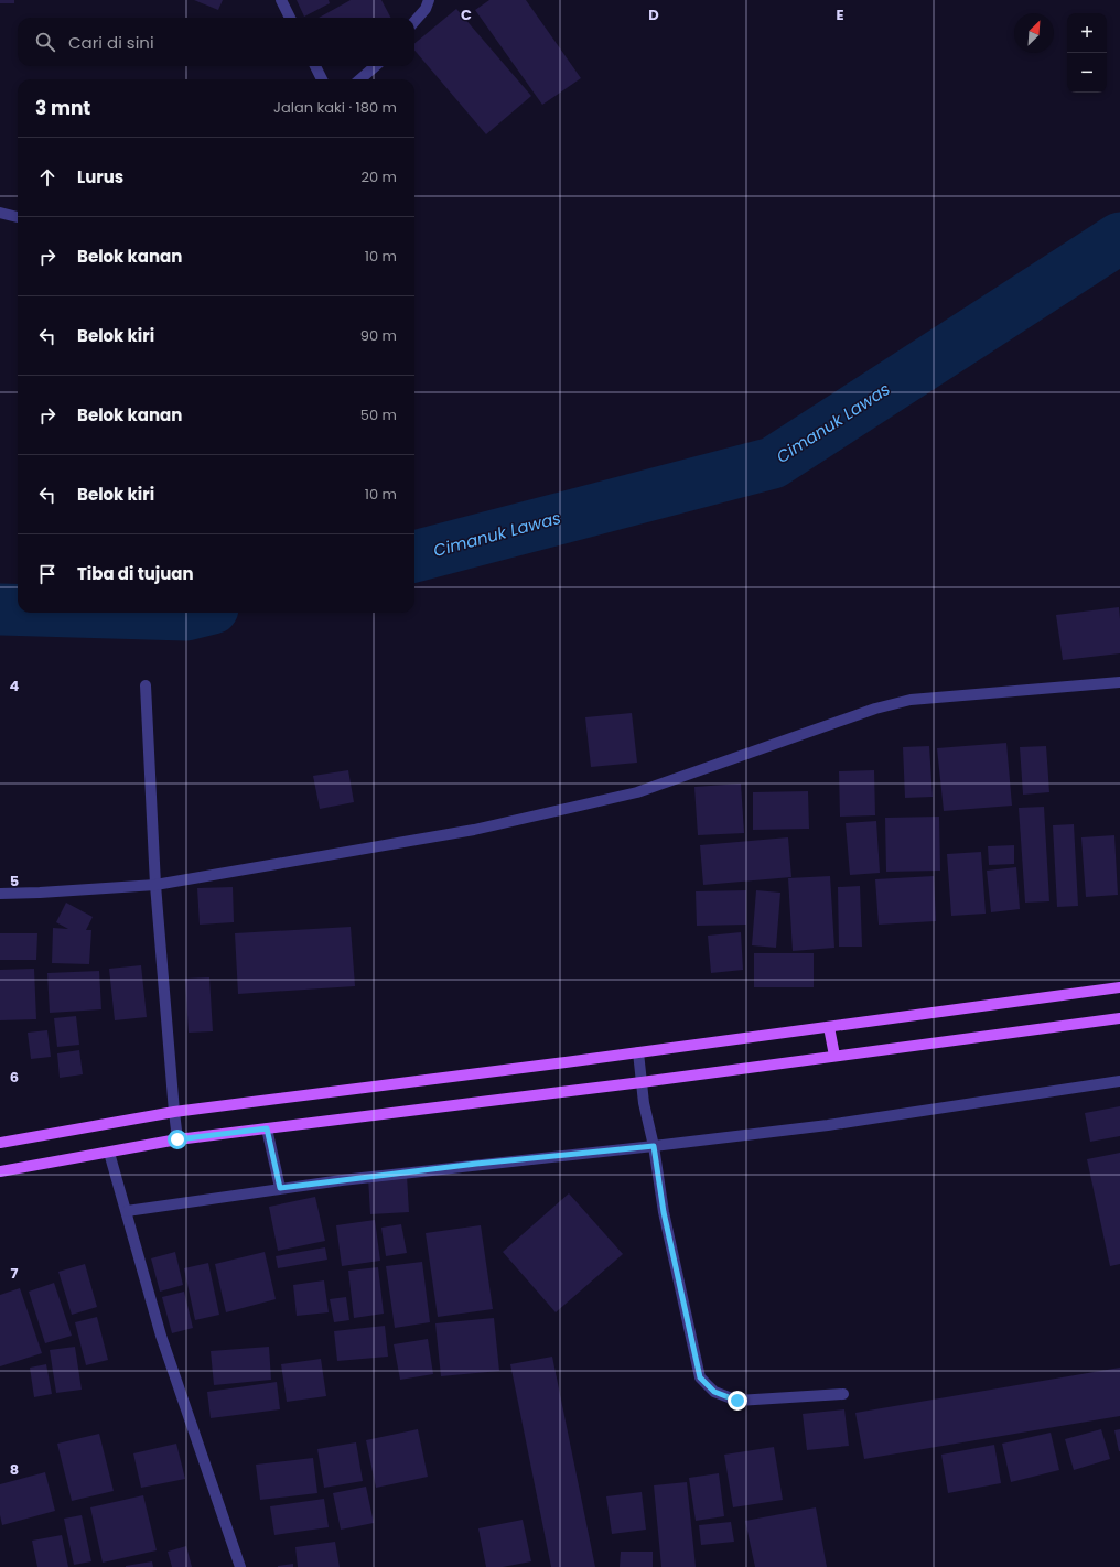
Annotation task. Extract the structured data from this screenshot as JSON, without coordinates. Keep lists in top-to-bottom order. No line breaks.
{"water":["Cimanuk Lawas"],"north":"top right","page":{"map_buttons":["+","−"],"search":"Cari di sini","heading":["3 mnt","Jalan kaki · 180 m"],"list":[["Lurus","20 m"],["Belok kanan","10 m"],["Belok kiri","90 m"],["Belok kanan","50 m"],["Belok kiri","10 m"],"Tiba di tujuan"]},"grid":{"columns":["C","D","E"],"rows":["4","5","6","7","8"]}}
